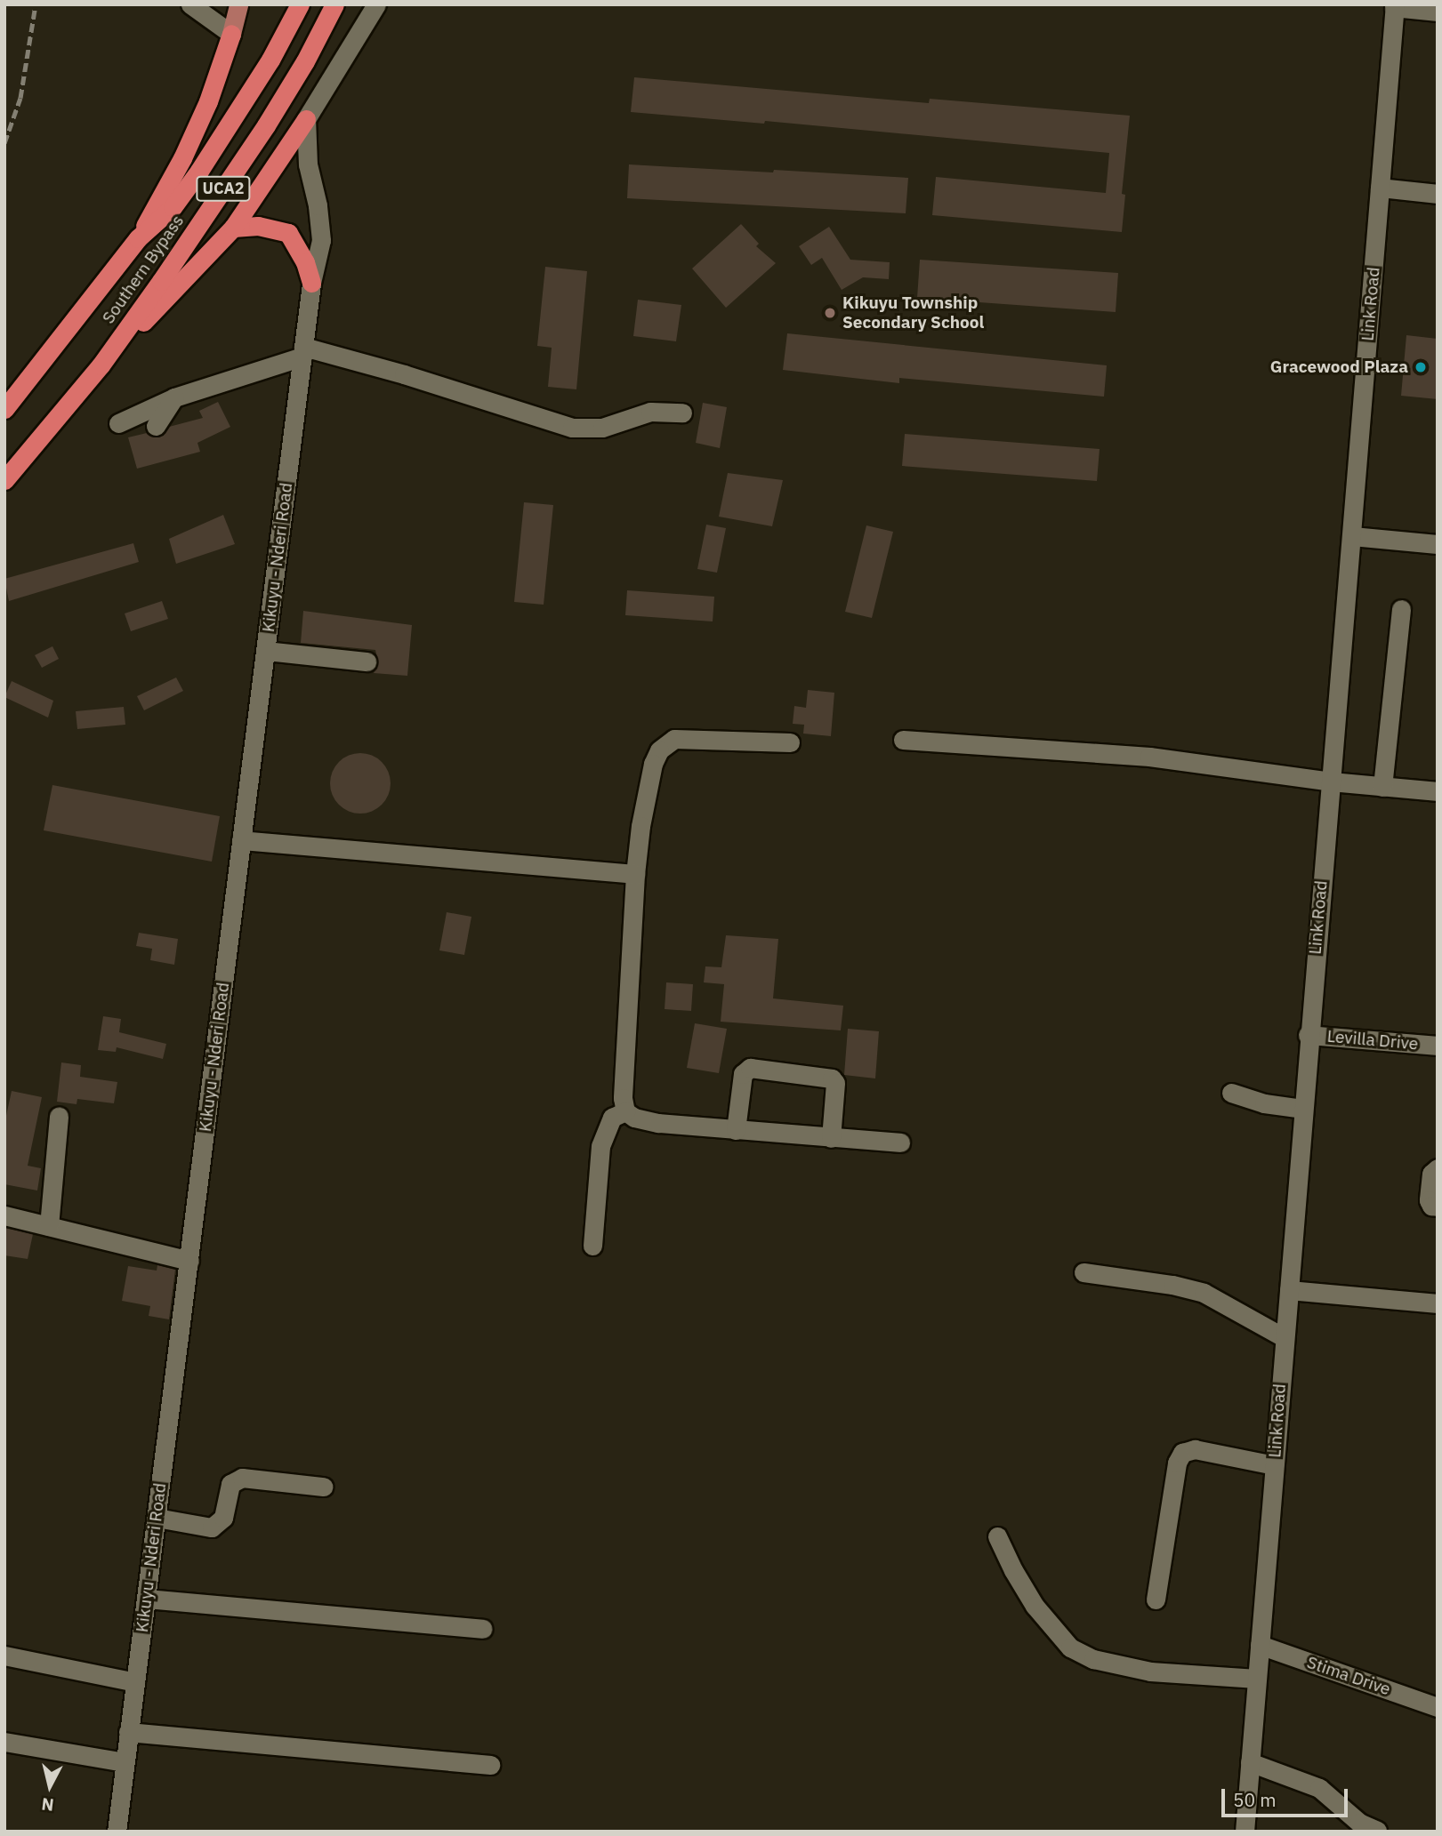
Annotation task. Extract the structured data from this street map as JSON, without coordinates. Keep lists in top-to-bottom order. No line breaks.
{"streets":{"highway":["UCA2","Southern Bypass"],"street":["Link Road","Kikuyu - Nderi Road","Levilla Drive","Stima Drive"]},"crossings":[["Link Road","Levilla Drive"],["Link Road","Stima Drive"]],"places":["Kikuyu Township Secondary School","Gracewood Plaza"],"scale_bar":"50 m","north":"bottom"}
